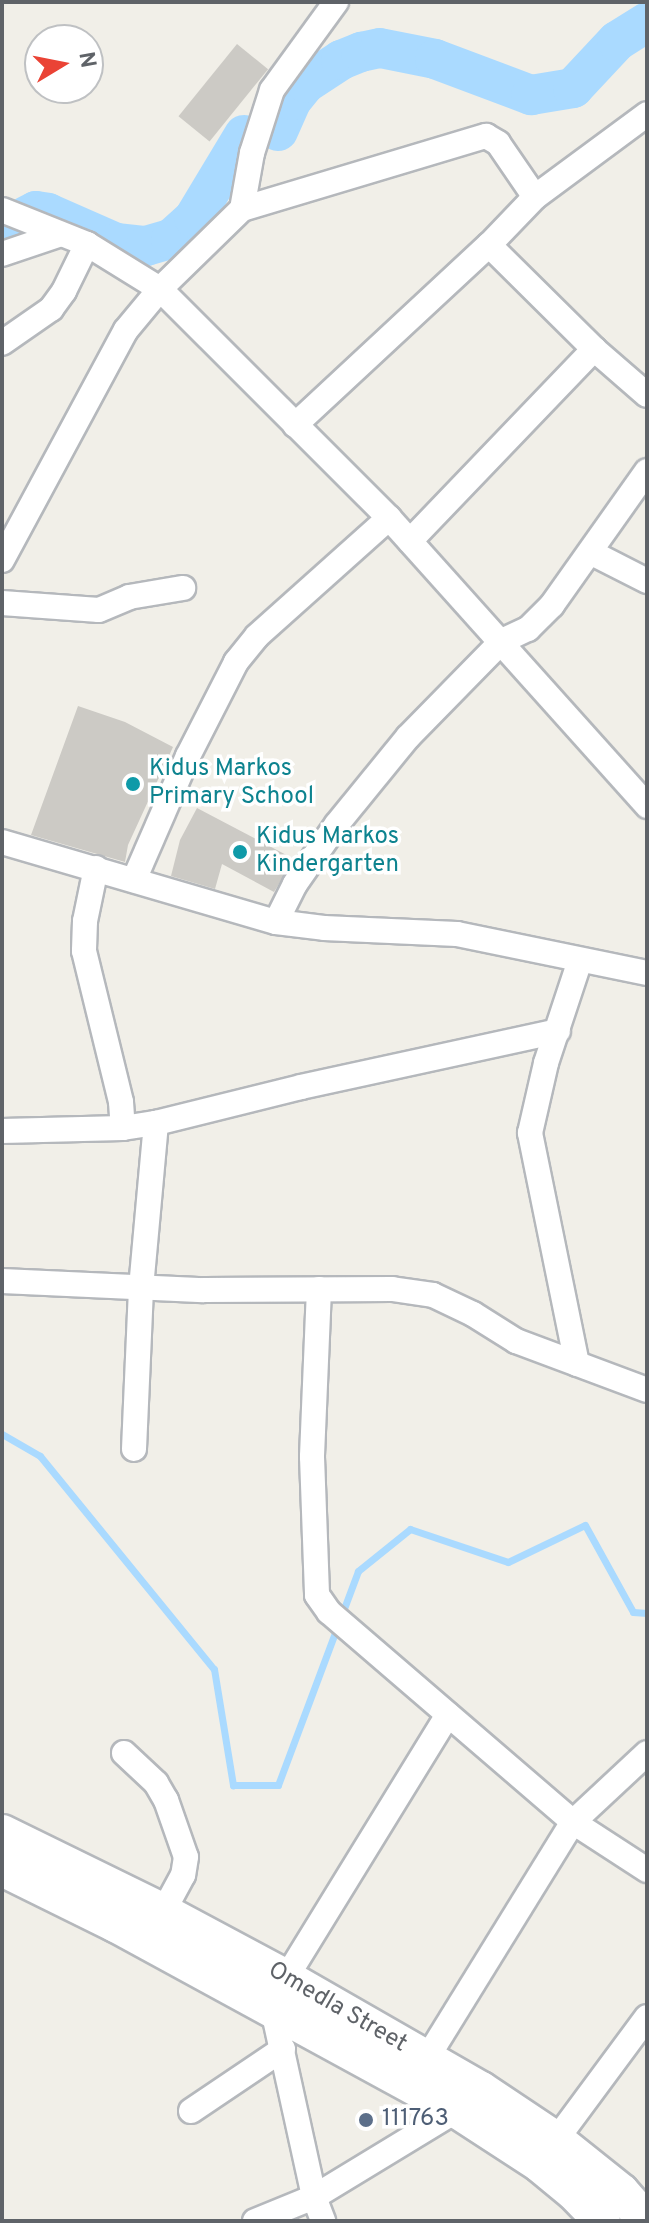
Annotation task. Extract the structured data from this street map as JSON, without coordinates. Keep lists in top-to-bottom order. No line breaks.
{"streets":{"main road":["Omedla Street"]},"places":["Kidus Markos Primary School","Kidus Markos Kindergarten","111763"],"north":"right"}
